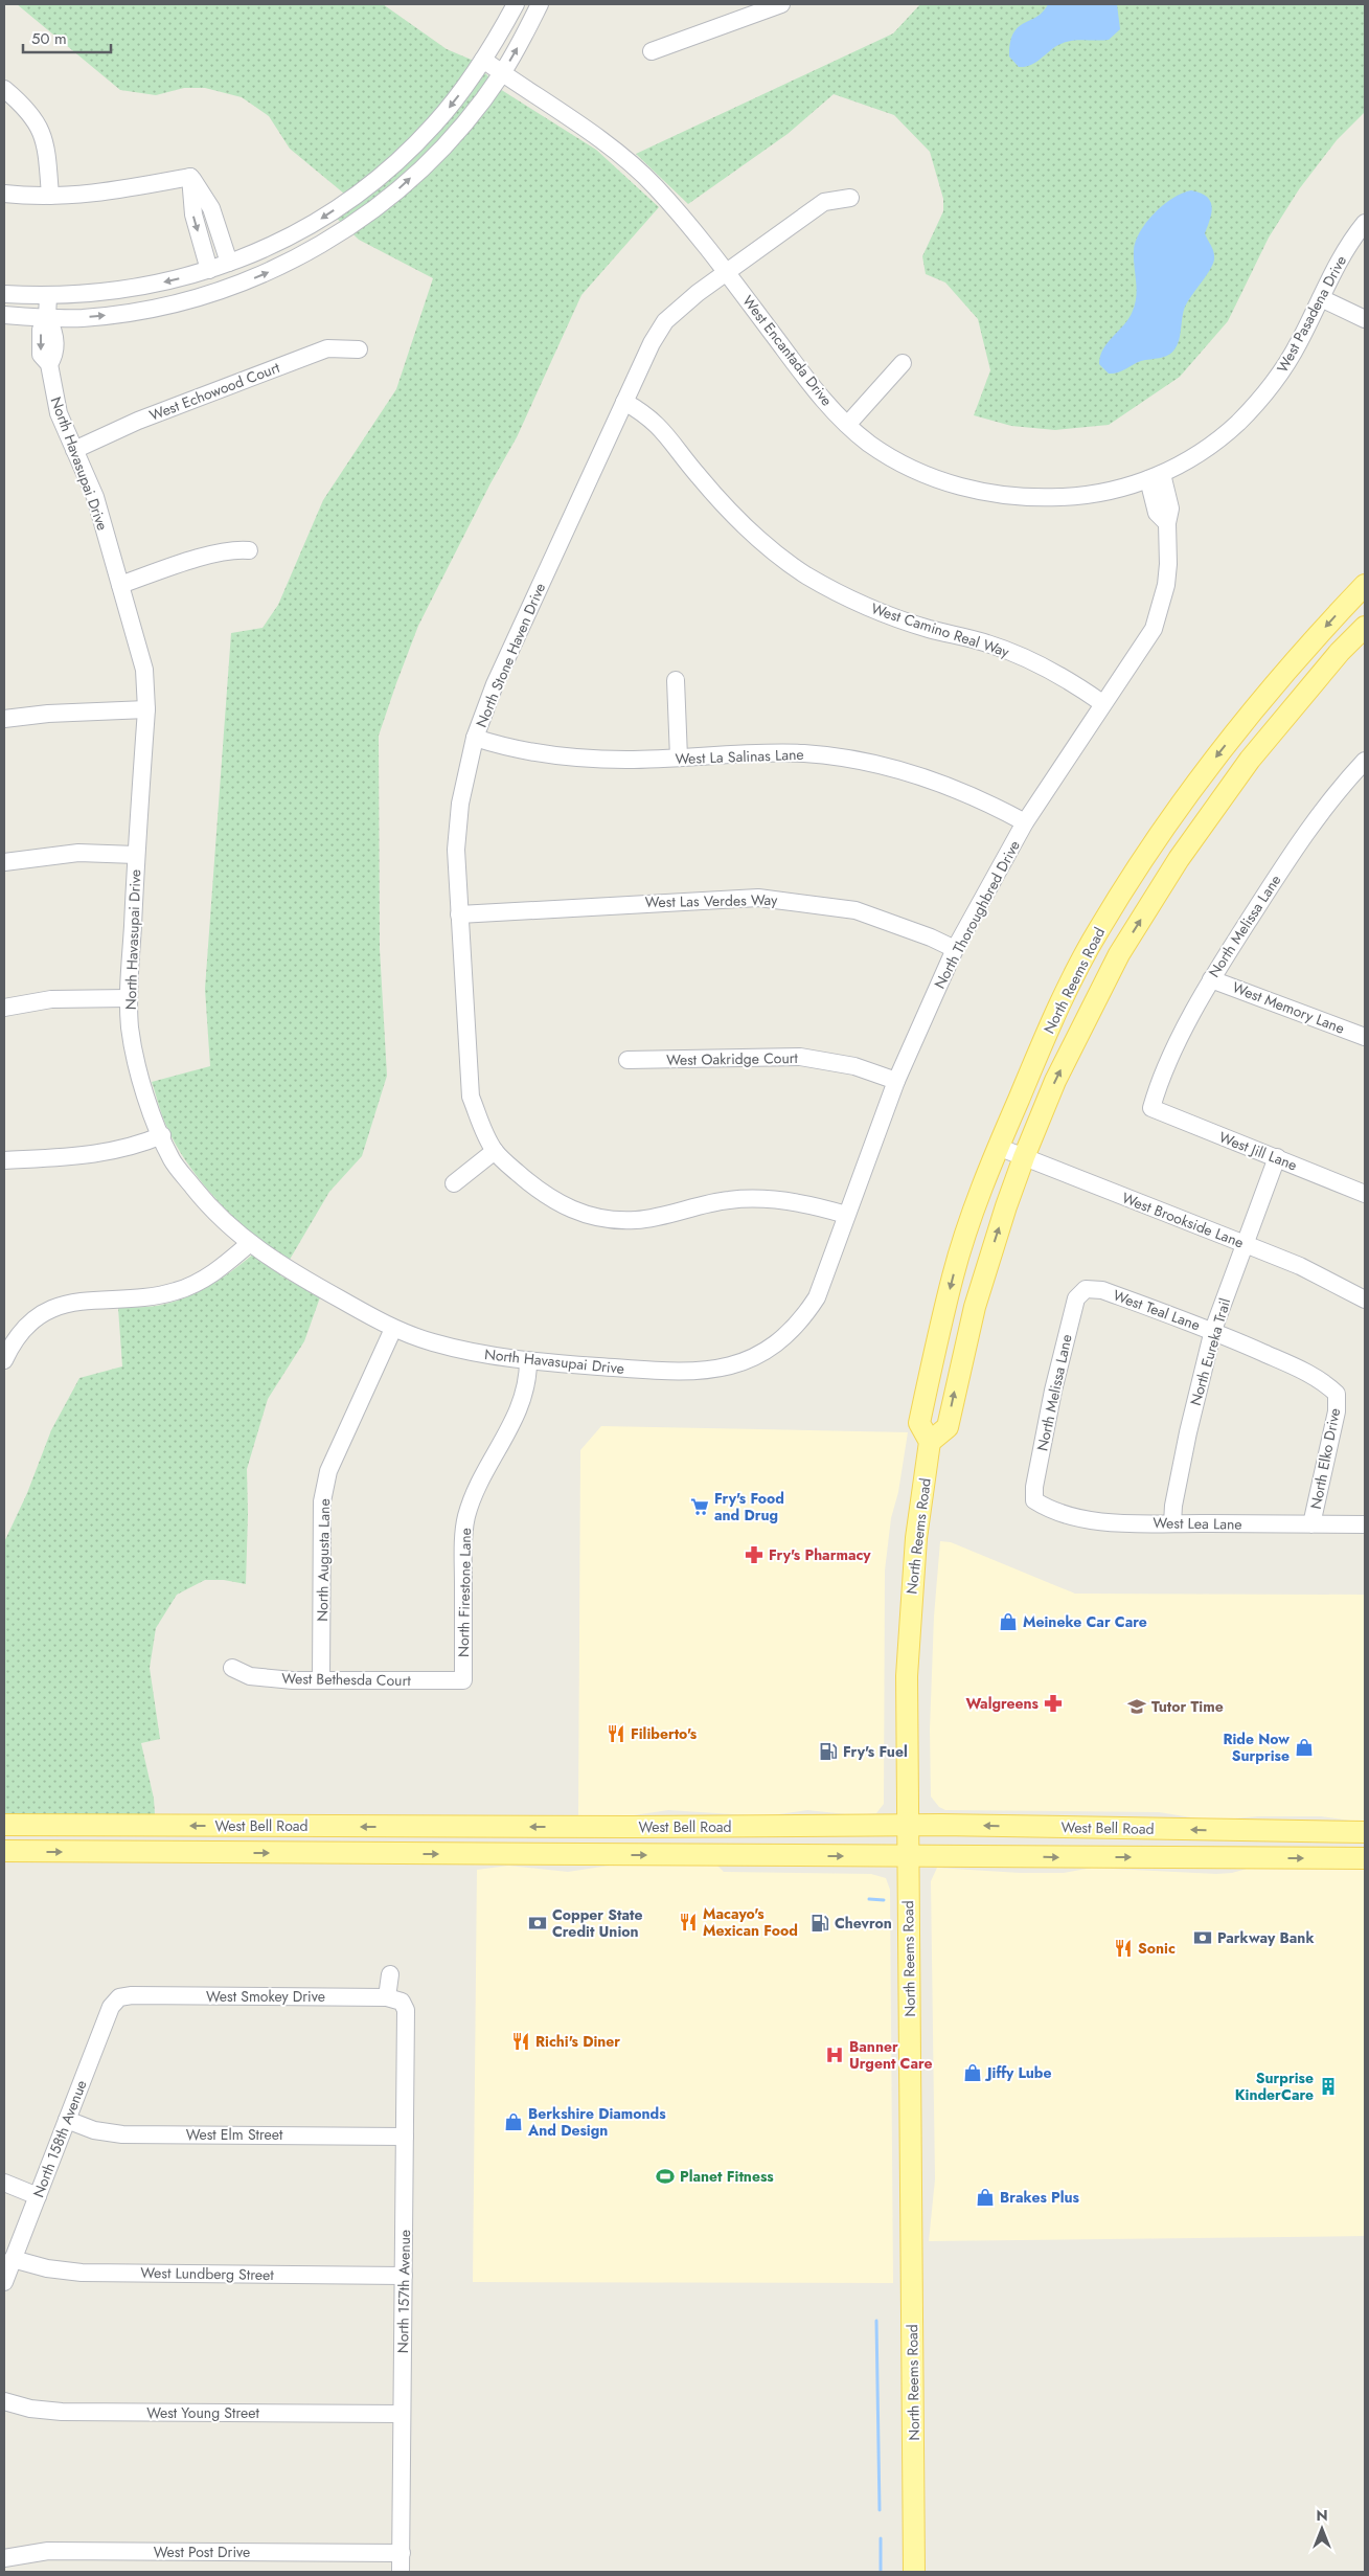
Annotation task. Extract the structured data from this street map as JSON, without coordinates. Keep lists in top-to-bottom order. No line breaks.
{"streets":{"main road":["North Reems Road","West Bell Road"],"street":["West Pasadena Drive","West Encantada Drive","West Echowood Court","North Havasupai Drive","West Camino Real Way","North Stone Haven Drive","West La Salinas Lane","West Las Verdes Way","North Thoroughbred Drive","North Melissa Lane","West Memory Lane","West Oakridge Court","West Jill Lane","West Brookside Lane","West Teal Lane","North Eureka Trail","North Elko Drive","West Lea Lane","North Augusta Lane","North Firestone Lane","West Bethesda Court","West Smokey Drive","West Elm Street","North 158th Avenue","West Lundberg Street","North 157th Avenue","West Young Street","West Post Drive"]},"crossings":[["West Pasadena Drive","West Encantada Drive"],["West Encantada Drive","North Stone Haven Drive"],["West Encantada Drive","North Thoroughbred Drive"],["West Echowood Court","North Havasupai Drive"],["North Havasupai Drive","North Thoroughbred Drive"],["North Havasupai Drive","North Augusta Lane"],["North Havasupai Drive","North Firestone Lane"],["West Camino Real Way","North Stone Haven Drive"],["West Camino Real Way","North Thoroughbred Drive"],["North Stone Haven Drive","West La Salinas Lane"],["North Stone Haven Drive","West Las Verdes Way"],["North Stone Haven Drive","North Thoroughbred Drive"],["West La Salinas Lane","North Thoroughbred Drive"],["West Las Verdes Way","North Thoroughbred Drive"],["North Thoroughbred Drive","West Oakridge Court"],["North Melissa Lane","West Memory Lane"],["North Melissa Lane","West Jill Lane"],["North Melissa Lane","West Teal Lane"],["North Melissa Lane","West Lea Lane"],["North Reems Road","West Brookside Lane"],["North Reems Road","West Bell Road"],["West Jill Lane","North Eureka Trail"],["West Brookside Lane","North Eureka Trail"],["West Teal Lane","North Eureka Trail"],["West Teal Lane","North Elko Drive"],["North Eureka Trail","West Lea Lane"],["North Elko Drive","West Lea Lane"],["North Augusta Lane","West Bethesda Court"],["North Firestone Lane","West Bethesda Court"],["West Smokey Drive","North 158th Avenue"],["West Smokey Drive","North 157th Avenue"],["West Elm Street","North 158th Avenue"],["West Elm Street","North 157th Avenue"],["North 158th Avenue","West Lundberg Street"],["West Lundberg Street","North 157th Avenue"],["North 157th Avenue","West Young Street"],["North 157th Avenue","West Post Drive"]],"places":{"supermarket":["Fry's Food and Drug"],"pharmacy":["Fry's Pharmacy","Walgreens"],"shop":["Meineke Car Care","Ride Now Surprise","Jiffy Lube","Berkshire Diamonds And Design","Brakes Plus"],"school or university":["Tutor Time"],"restaurant":["Filiberto's","Macayo's Mexican Food","Sonic","Richi's Diner"],"fuel station":["Fry's Fuel","Chevron"],"bank":["Copper State Credit Union","Parkway Bank"],"hospital":["Banner Urgent Care"],"building":["Surprise KinderCare"],"sports":["Planet Fitness"]},"scale_bar":"50 m","north":"top"}
